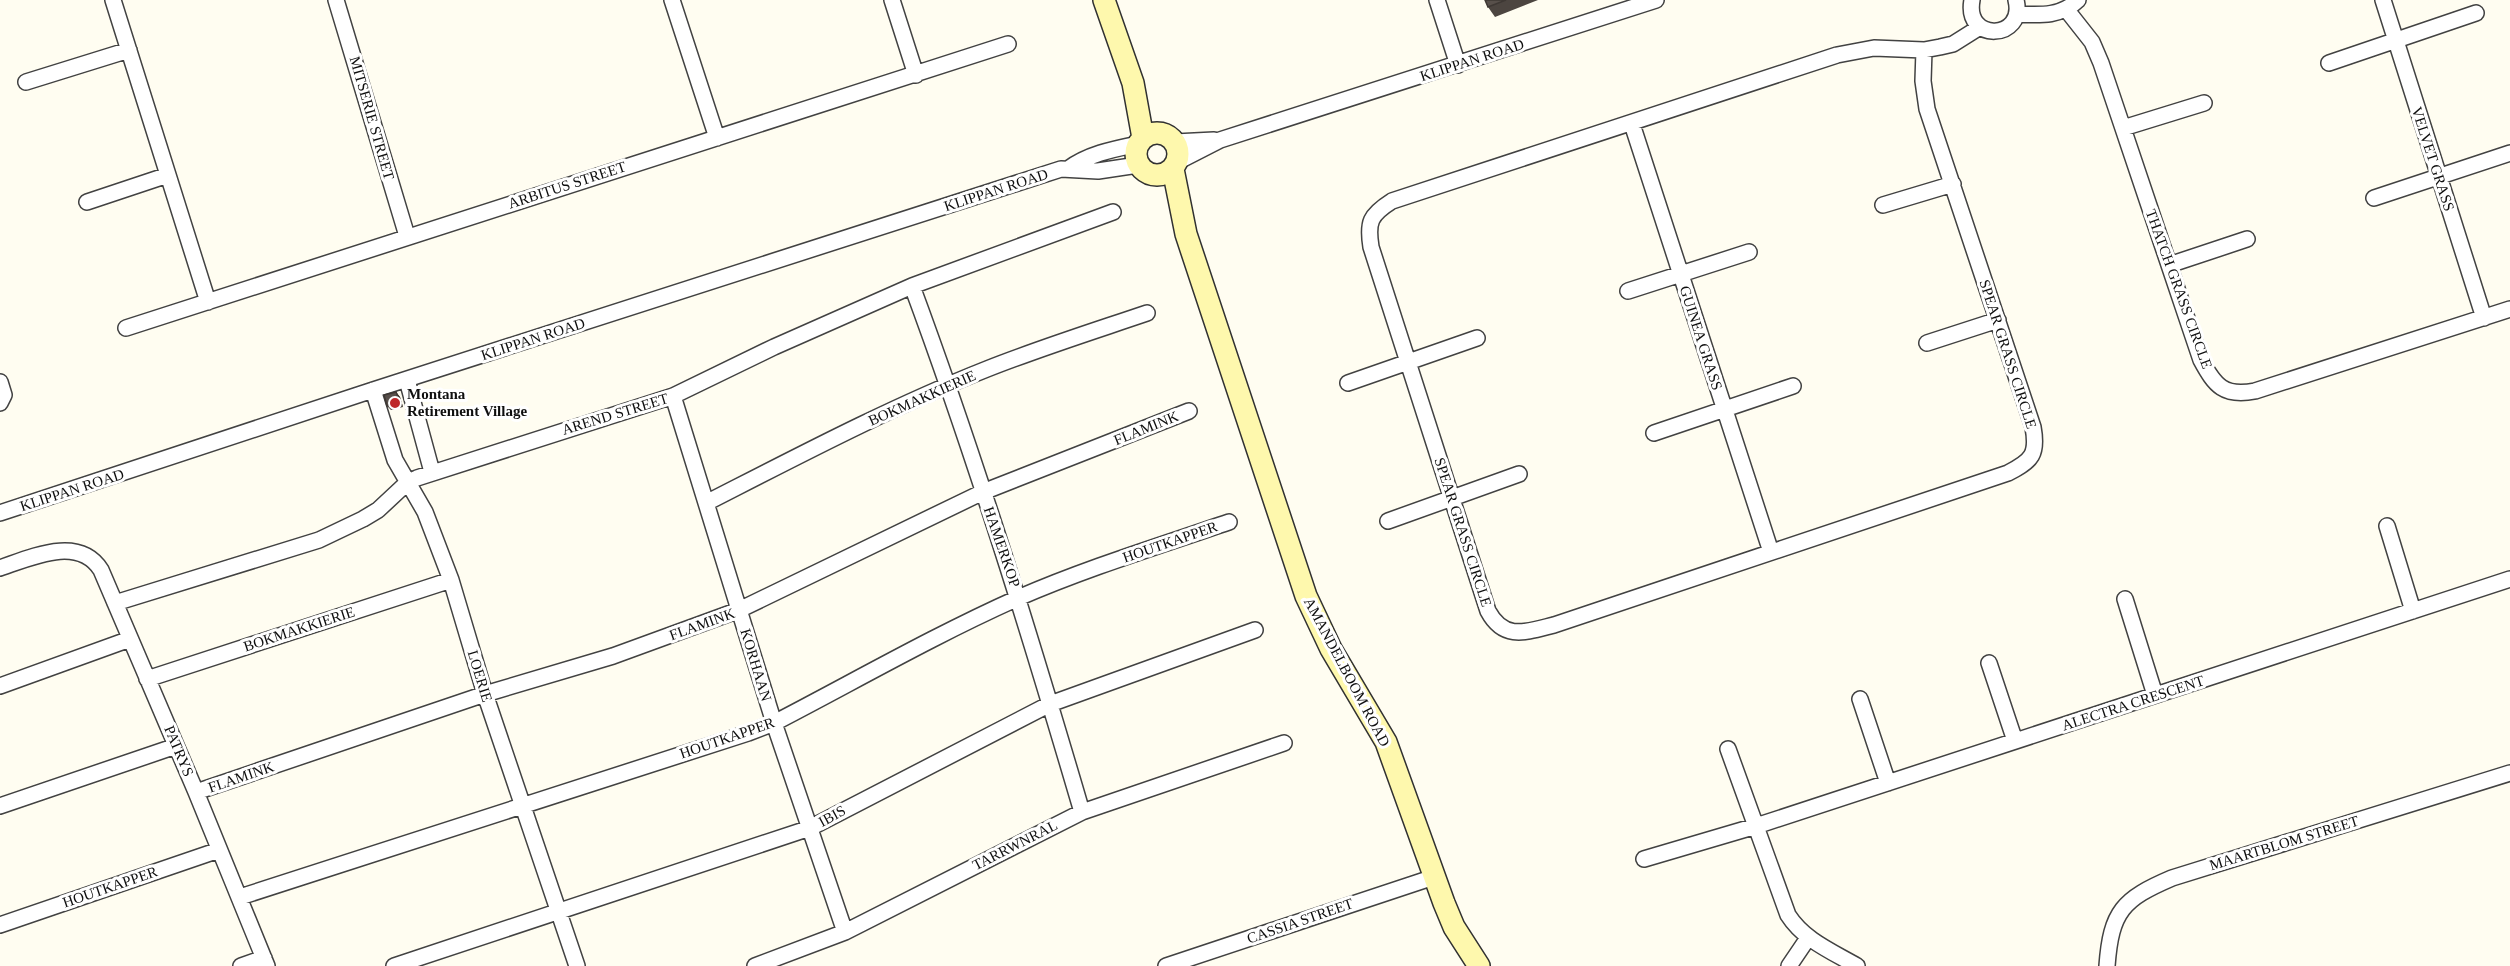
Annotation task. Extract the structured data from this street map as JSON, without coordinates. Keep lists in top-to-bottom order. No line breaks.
{"streets":{"street":["KLIPPAN ROAD","MITSERIE STREET","VELVET GRASS","ARBITUS STREET","THATCH GRASS CIRCLE","GUINEA GRASS","SPEAR GRASS CIRCLE","BOKMAKKIERIE","AREND STREET","FLAMINK","HOUTKAPPER","HAMERKOP","KORHAAN","AMANDELBOOM ROAD","LOERIE","ALECTRA CRESCENT","PATRYS","IBIS","MAARTBLOM STREET","TARRWNRAL","CASSIA STREET"]},"crossings":[["KLIPPAN ROAD","AMANDELBOOM ROAD"],["KLIPPAN ROAD","LOERIE"],["MITSERIE STREET","ARBITUS STREET"],["VELVET GRASS","THATCH GRASS CIRCLE"],["GUINEA GRASS","SPEAR GRASS CIRCLE"],["BOKMAKKIERIE","HAMERKOP"],["BOKMAKKIERIE","KORHAAN"],["BOKMAKKIERIE","LOERIE"],["BOKMAKKIERIE","PATRYS"],["AREND STREET","HAMERKOP"],["AREND STREET","KORHAAN"],["AREND STREET","LOERIE"],["AREND STREET","PATRYS"],["FLAMINK","HAMERKOP"],["FLAMINK","KORHAAN"],["FLAMINK","LOERIE"],["FLAMINK","PATRYS"],["HOUTKAPPER","HAMERKOP"],["HOUTKAPPER","KORHAAN"],["HOUTKAPPER","LOERIE"],["HOUTKAPPER","PATRYS"],["HAMERKOP","IBIS"],["HAMERKOP","TARRWNRAL"],["KORHAAN","IBIS"],["KORHAAN","TARRWNRAL"],["AMANDELBOOM ROAD","CASSIA STREET"],["LOERIE","IBIS"]],"places":["Montana Retirement Village"]}
